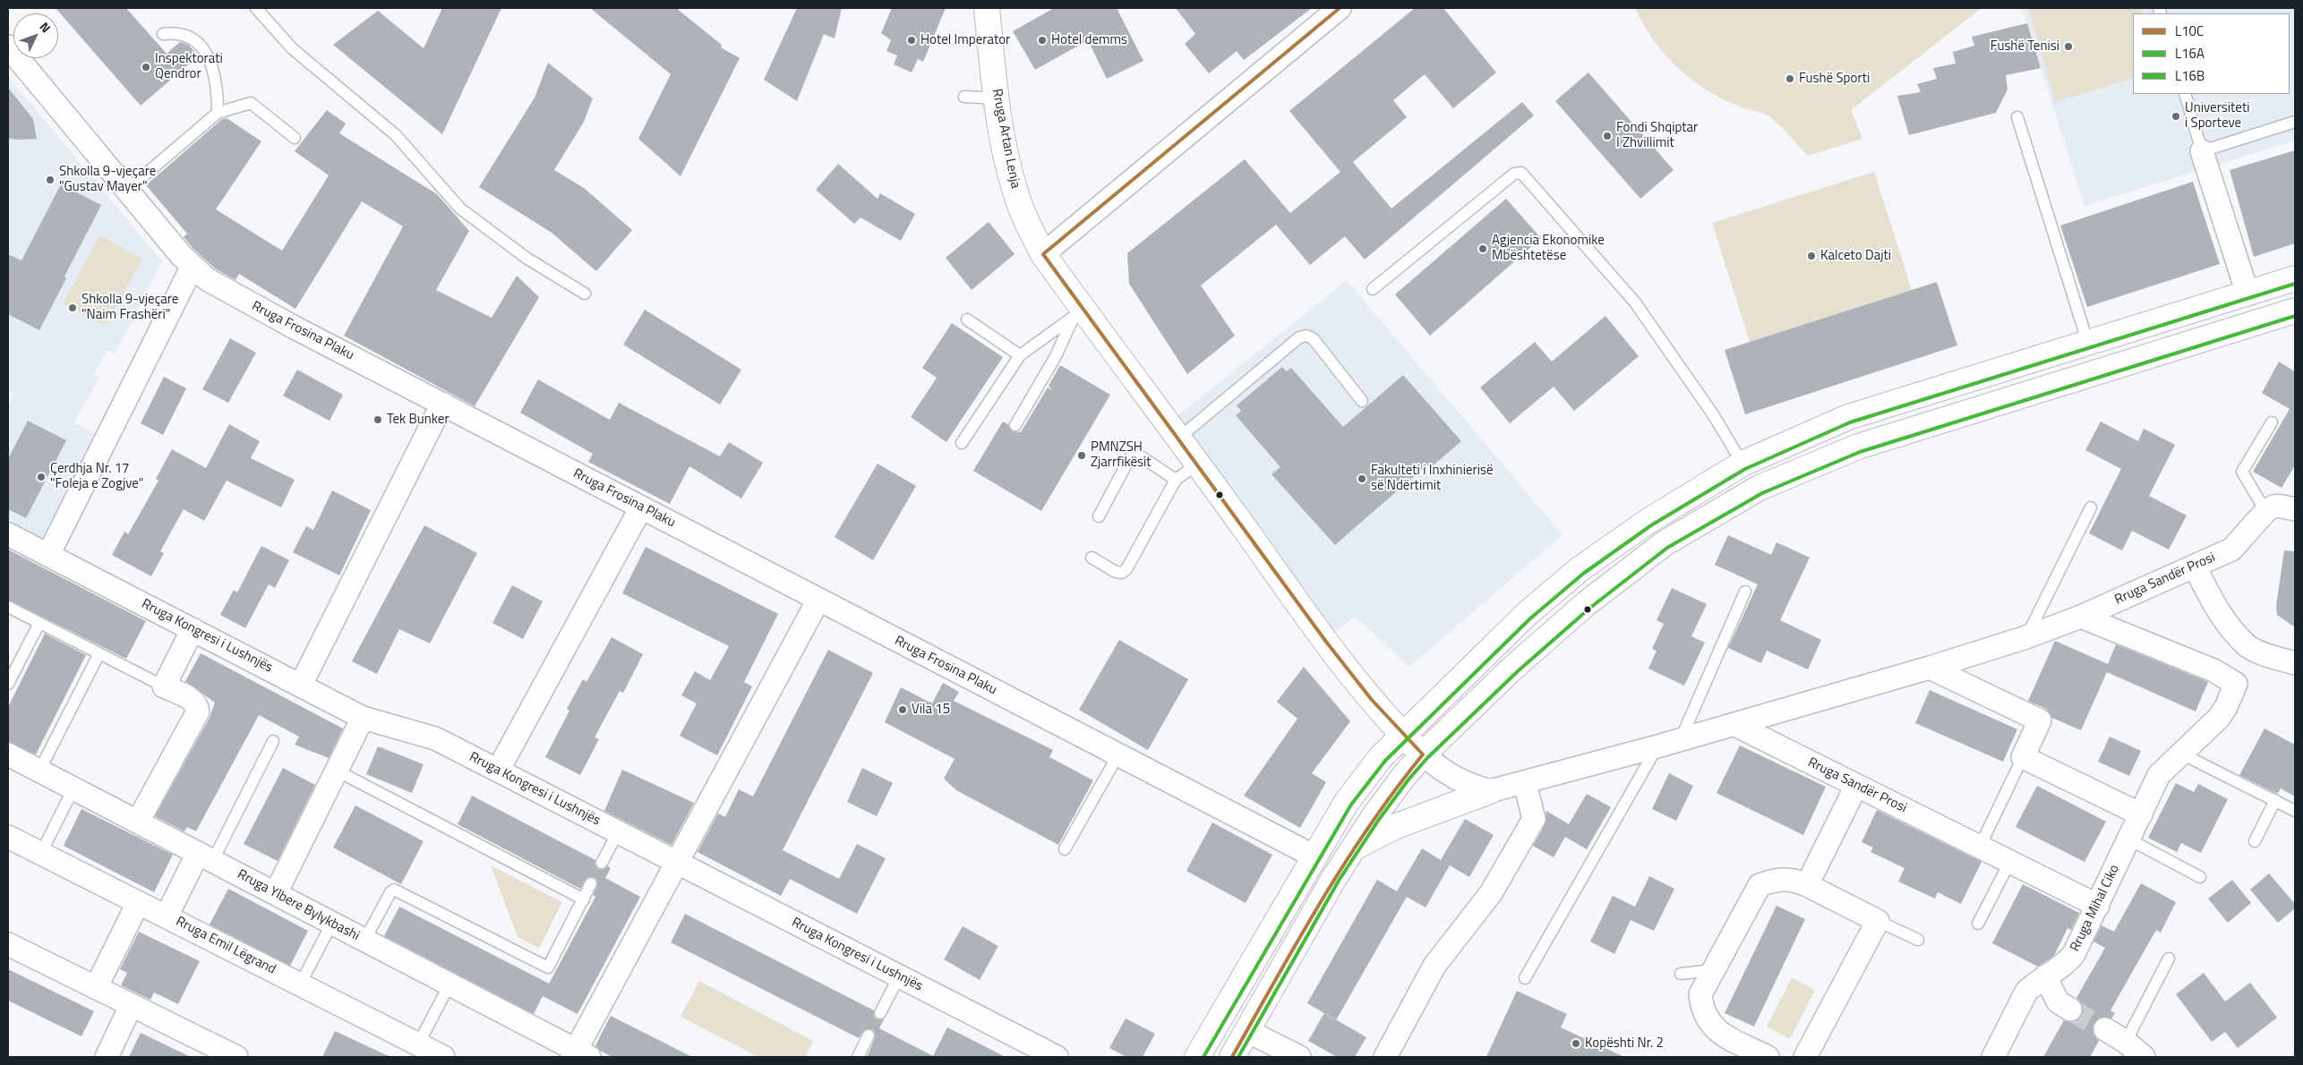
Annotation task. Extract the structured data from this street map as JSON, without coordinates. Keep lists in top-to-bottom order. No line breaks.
{"streets":{"main road":["Rruga Artan Lenja"],"street":["Rruga Frosina Plaku","Rruga Sandër Prosi","Rruga Kongresi i Lushnjës","Rruga Ylbere Bylykbashi","Rruga Mihal Ciko","Rruga Emil Lëgrand"]},"crossings":[["Rruga Artan Lenja","Rruga Sandër Prosi"],["Rruga Sandër Prosi","Rruga Mihal Ciko"]],"places":["Hotel Imperator","Hotel demms","Fushë Tenisi","Inspektorati Qendror","Fushë Sporti","Universiteti i Sporteve","Fondi Shqiptar I Zhvillimit","Shkolla 9-vjeçare \"Gustav Mayer\"","Agjencia Ekonomike Mbështetëse","Kalceto Dajti","Shkolla 9-vjeçare \"Naim Frashëri\"","Tek Bunker","PMNZSH Zjarrfikësit","Çerdhja Nr. 17 \"Foleja e Zogjve\"","Fakulteti i Inxhinierisë së Ndërtimit","Vila 15","Kopështi Nr. 2"],"lines":["transit line L10C","transit line L16A","transit line L16B"],"legend":["L10C","L16A","L16B"],"north":"top right"}
